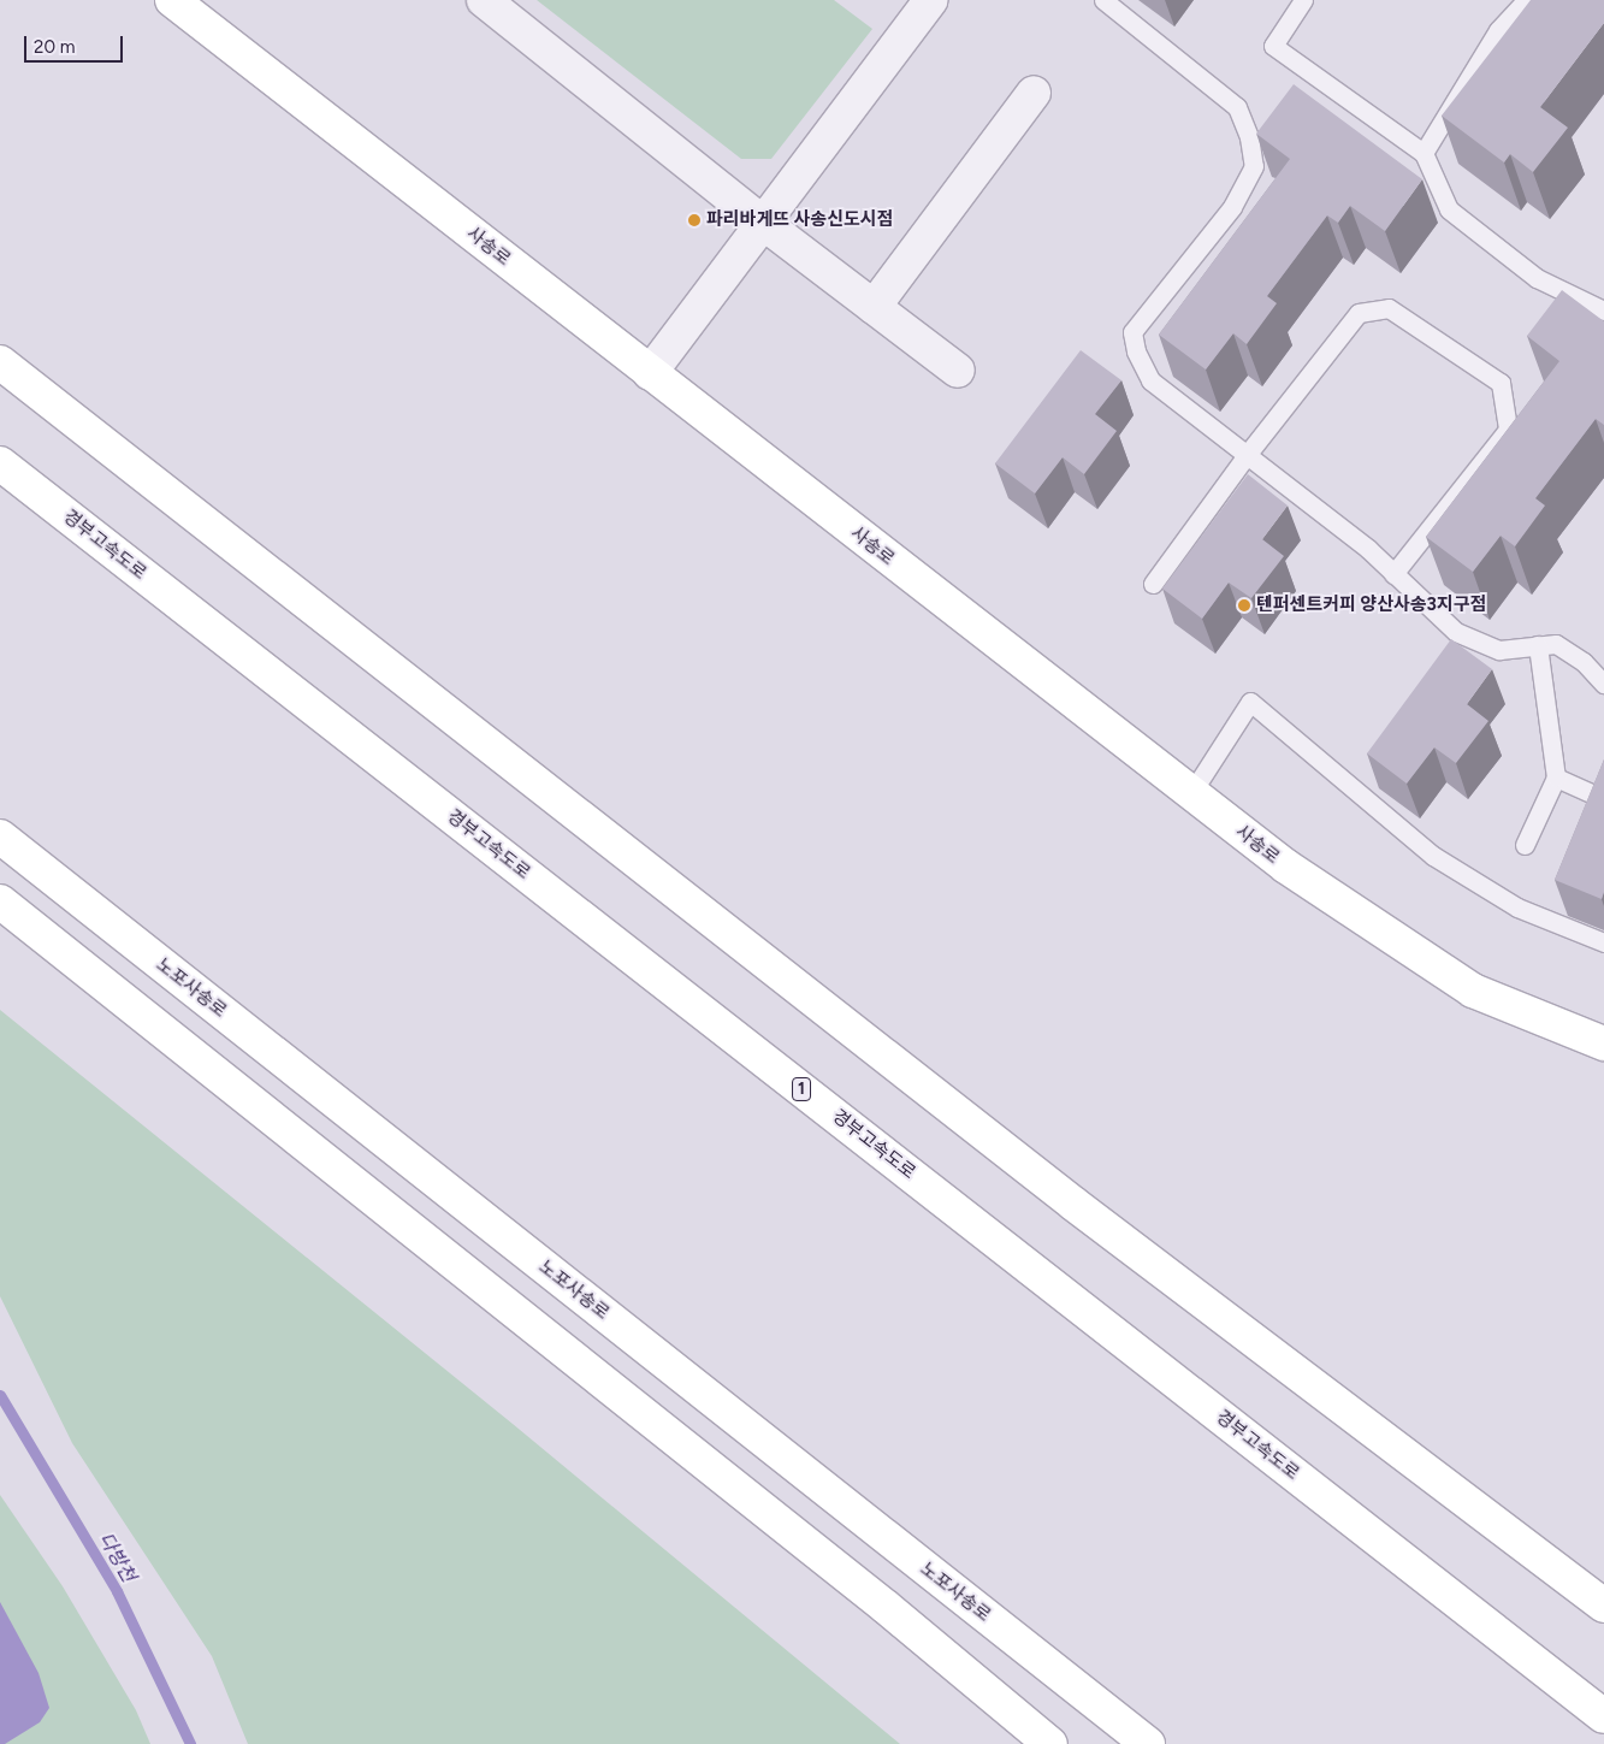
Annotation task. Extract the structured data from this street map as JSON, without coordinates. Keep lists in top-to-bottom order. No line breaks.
{"streets":{"main road":["사송로","경부고속도로","노포사송로","1"]},"water":["다방천"],"places":["파리바게뜨 사송신도시점","텐퍼센트커피 양산사송3지구점"],"scale_bar":"20 m"}
